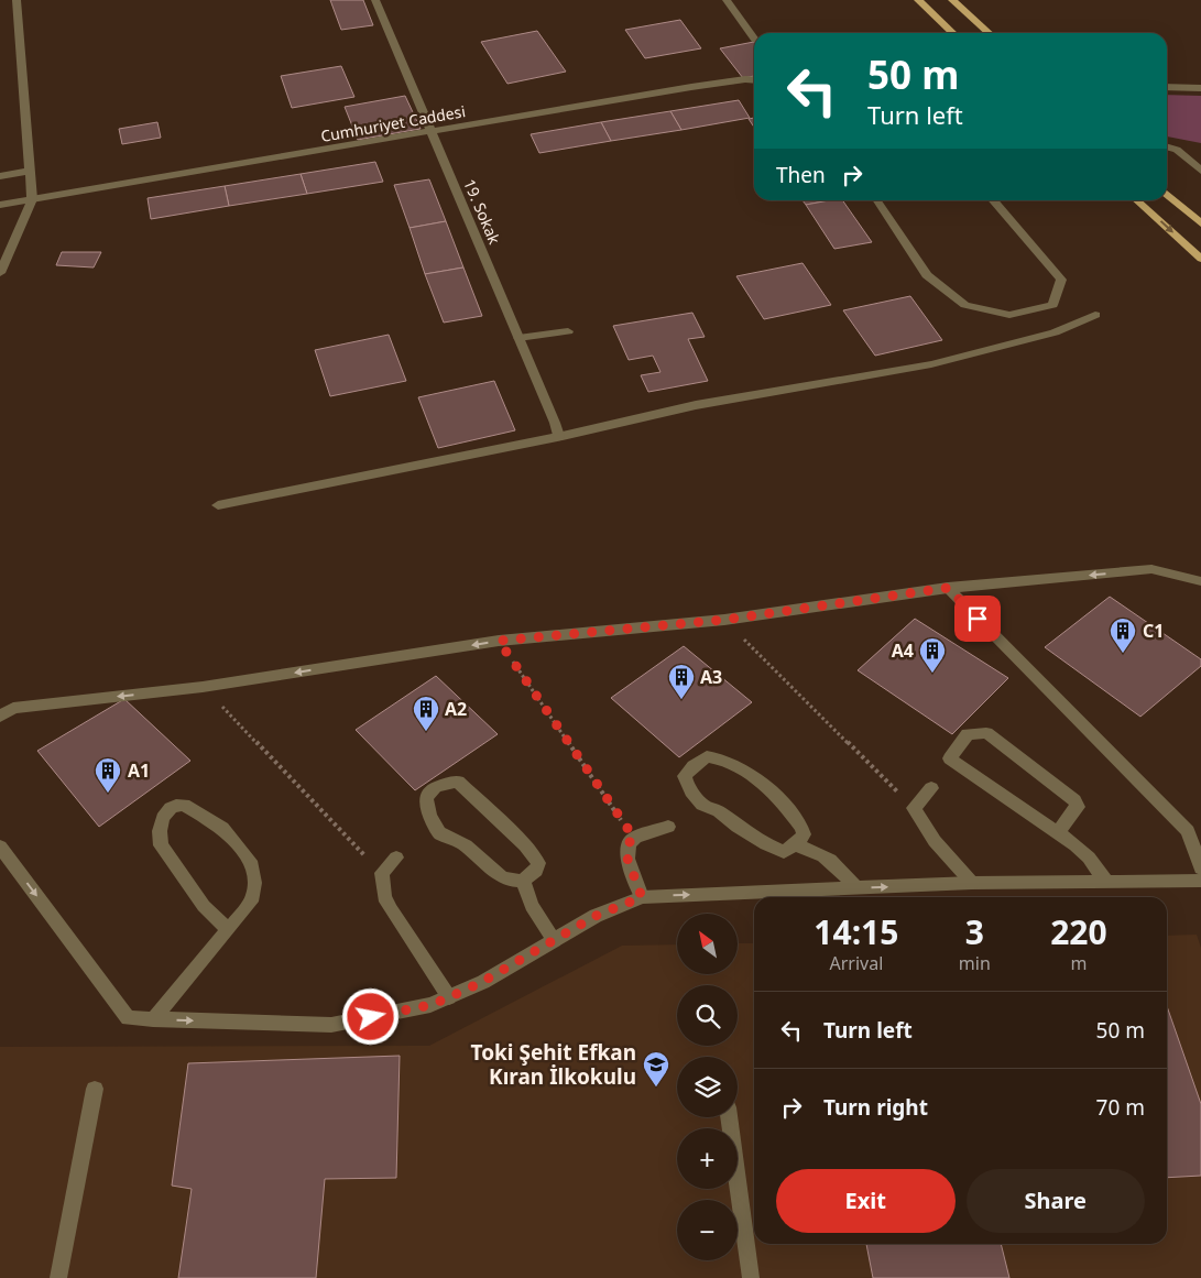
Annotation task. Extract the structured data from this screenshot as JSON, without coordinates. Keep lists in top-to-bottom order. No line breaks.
{"streets":{"street":["Cumhuriyet Caddesi","19. Sokak"]},"crossings":[["Cumhuriyet Caddesi","19. Sokak"]],"places":{"building":["C1","A4","A3","A2","A1"],"school or university":["Toki Şehit Efkan Kıran İlkokulu"]},"north":"top left","page":{"turn":["50 m","Turn left"],"then":"Then","eta":["14:15","Arrival","3","min","220","m"],"map_buttons":["+","−"],"list":[{"name":"Turn left","value":"50 m"},{"name":"Turn right","value":"70 m"}],"buttons":["Exit","Share"]}}
